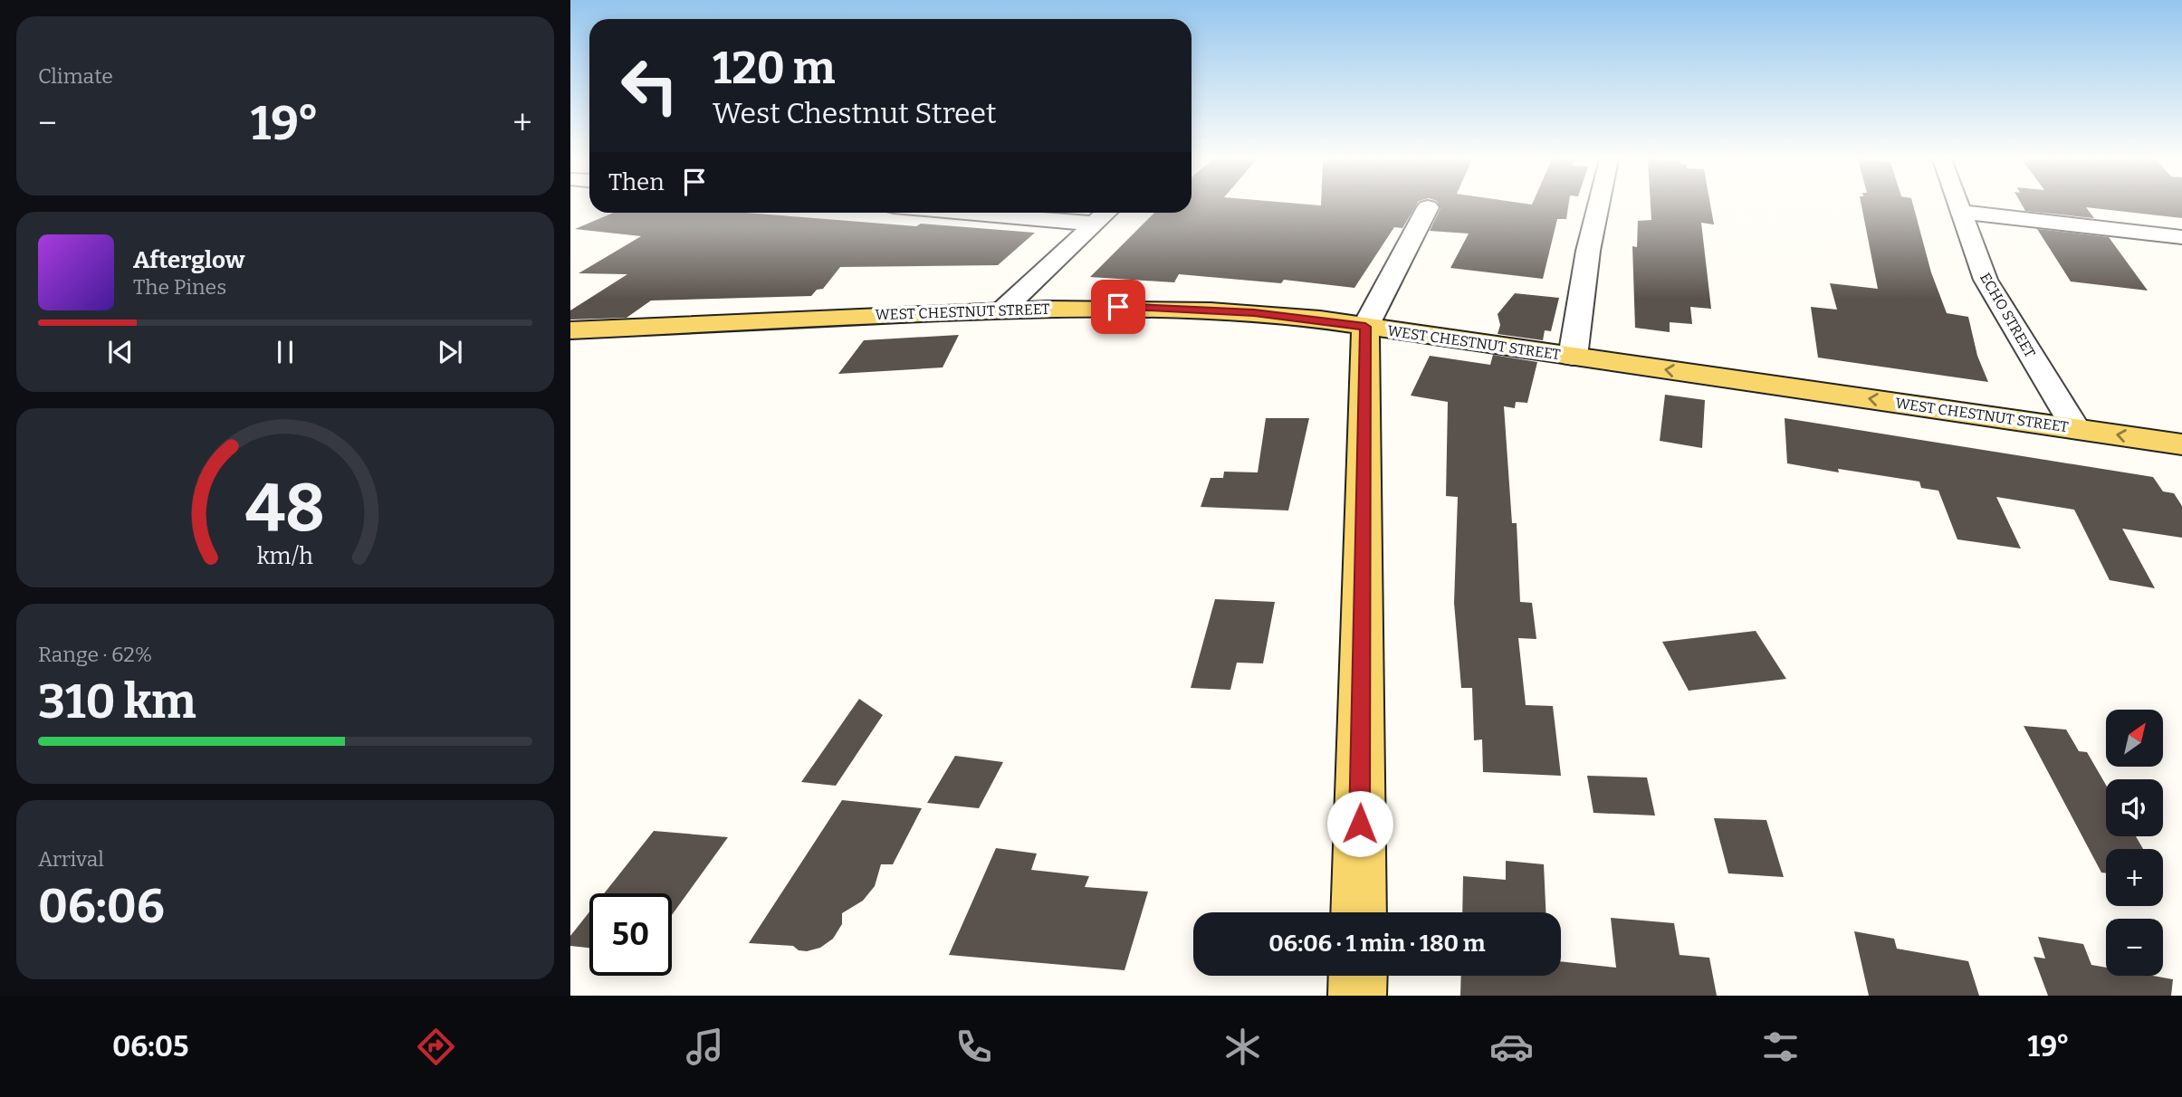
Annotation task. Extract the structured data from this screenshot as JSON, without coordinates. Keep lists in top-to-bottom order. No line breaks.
{"streets":{"main road":["WEST CHESTNUT STREET"],"street":["ECHO STREET"]},"crossings":[["WEST CHESTNUT STREET","ECHO STREET"]],"one_way":["WEST CHESTNUT STREET"],"north":"top right","page":{"tile":["Climate",["Range · 62%","310 km"],["Arrival","06:06"]],"turn":["120 m","West Chestnut Street"],"heat":["−","19°","+"],"then":"Then","song":["Afterglow","The Pines"],"map_buttons":["+","−"],"limit":"50","trip":"06:06 · 1 min · 180 m","tabs":["06:05","19°"],"gauge":["48","km/h"]}}
